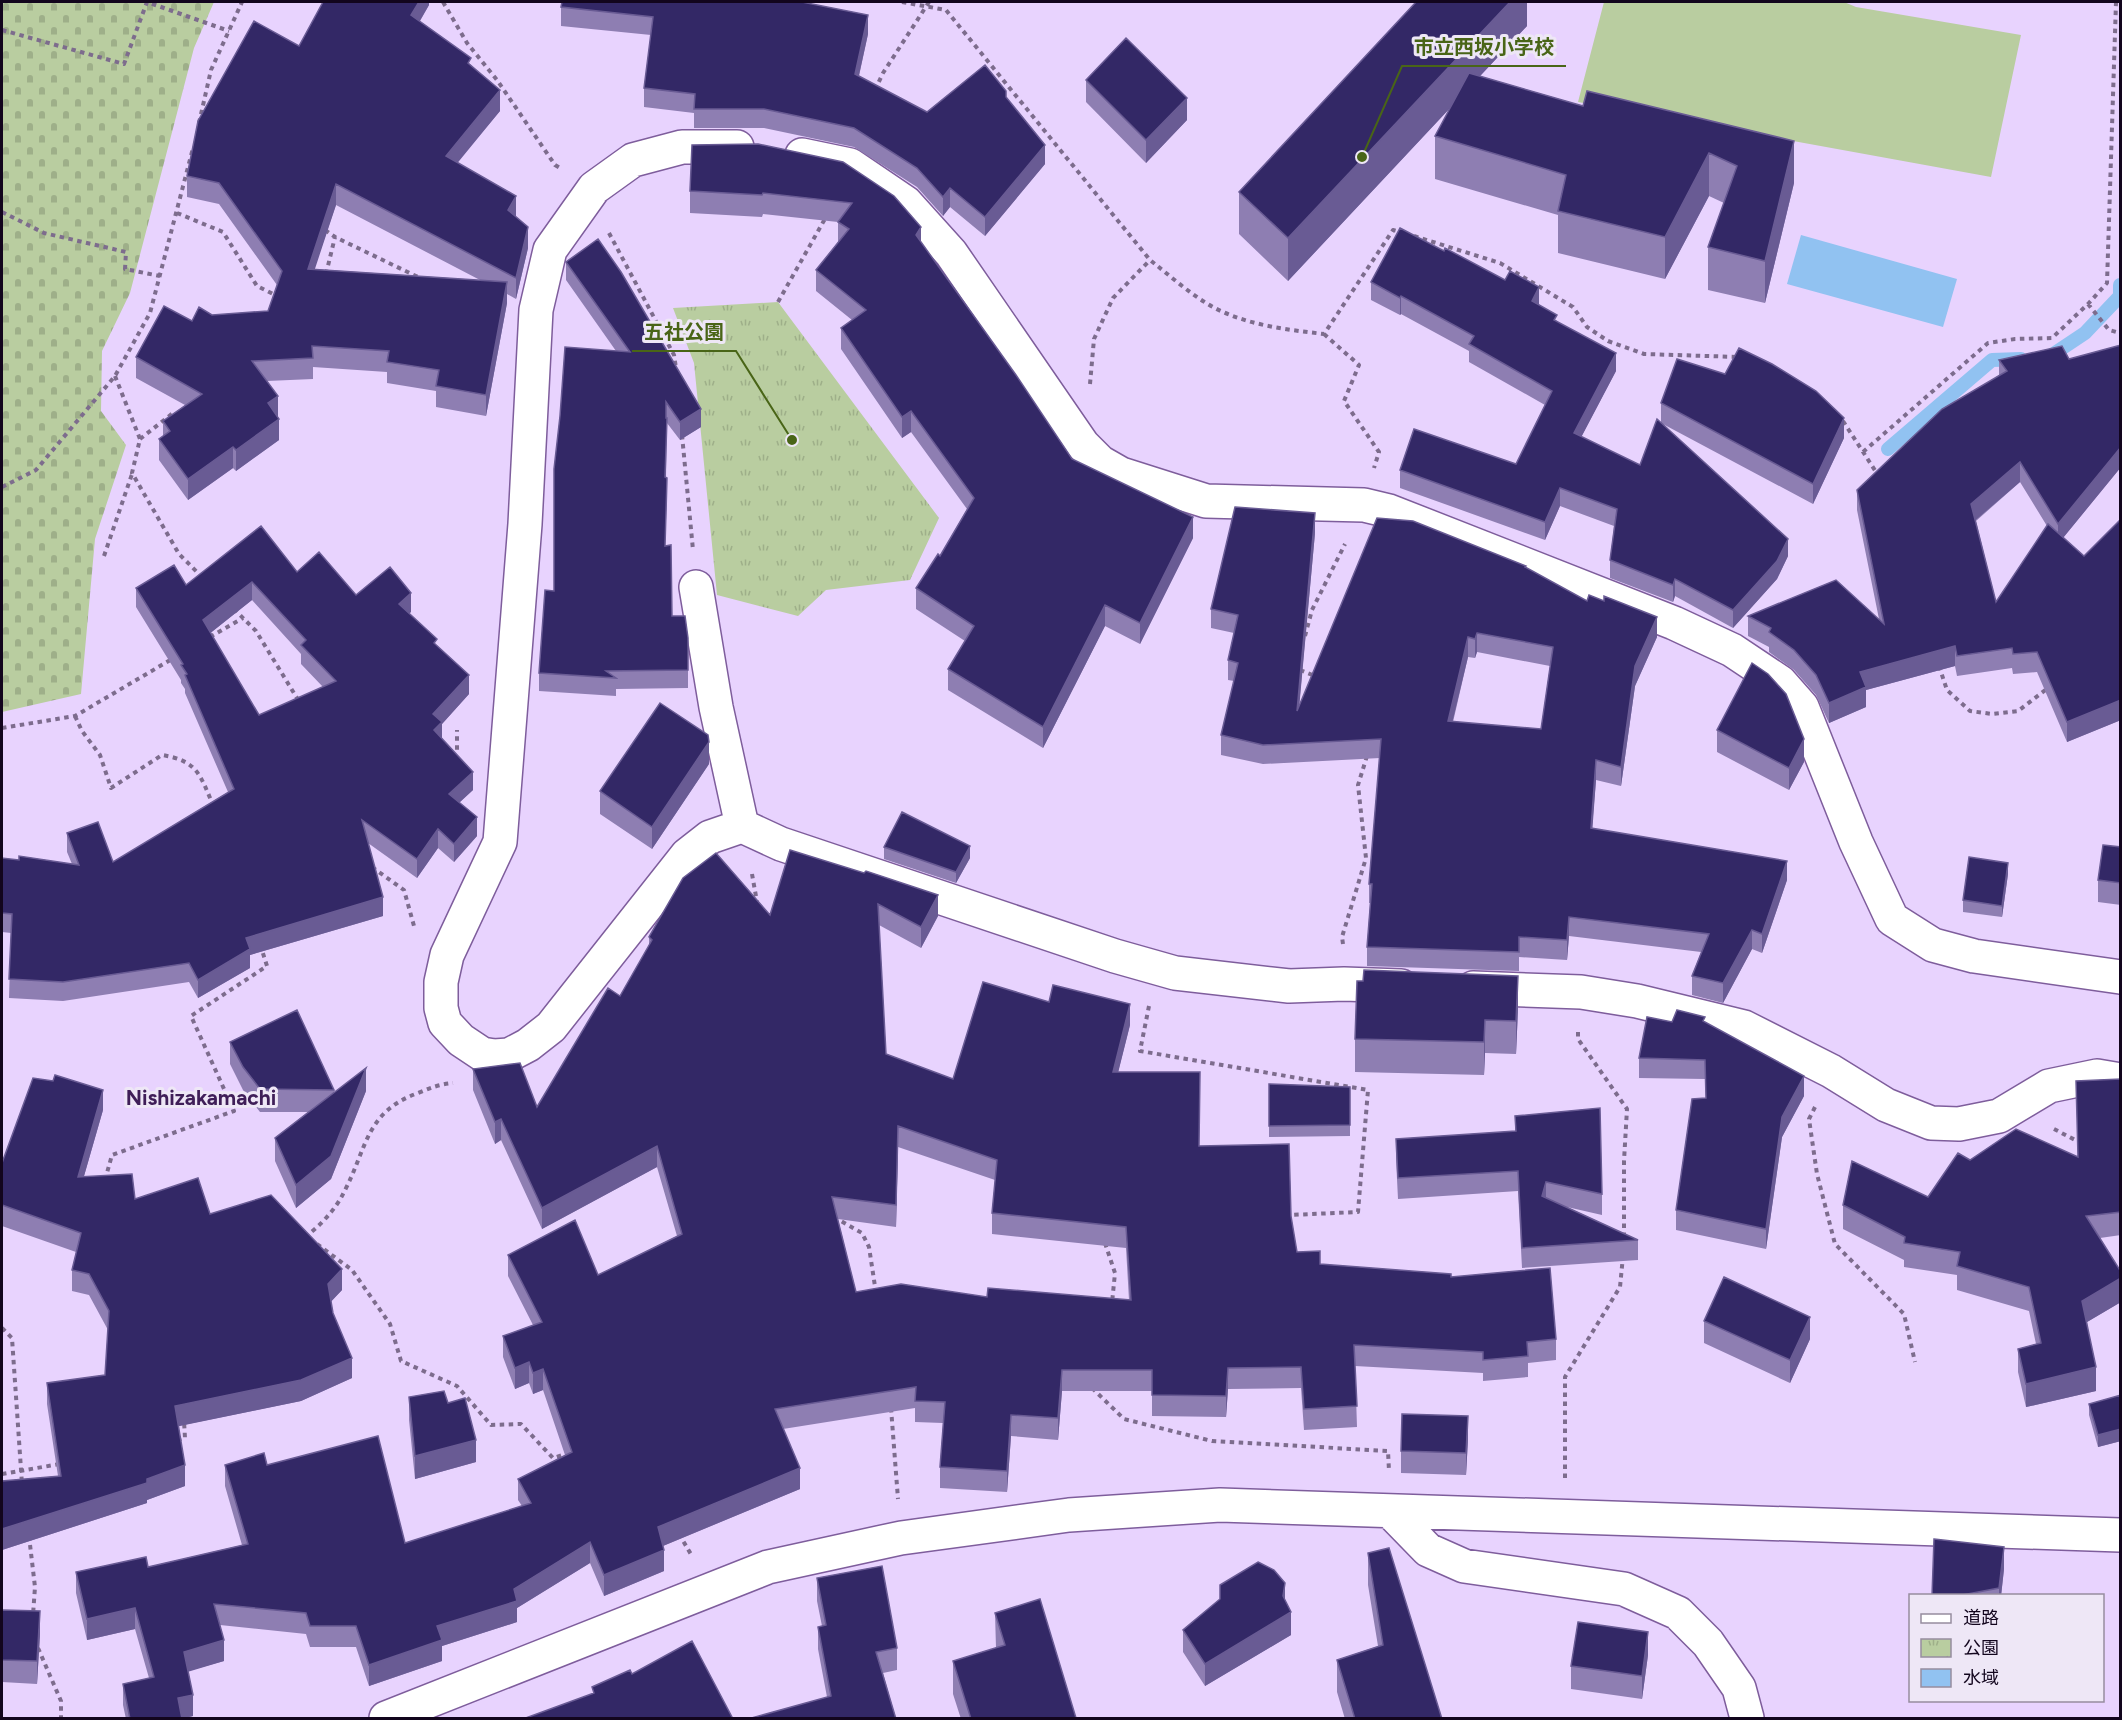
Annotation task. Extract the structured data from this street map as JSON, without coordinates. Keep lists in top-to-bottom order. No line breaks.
{"districts":["Nishizakamachi"],"places":["市立西坂小学校","五社公園"],"legend":["道路","公園","水域"]}
